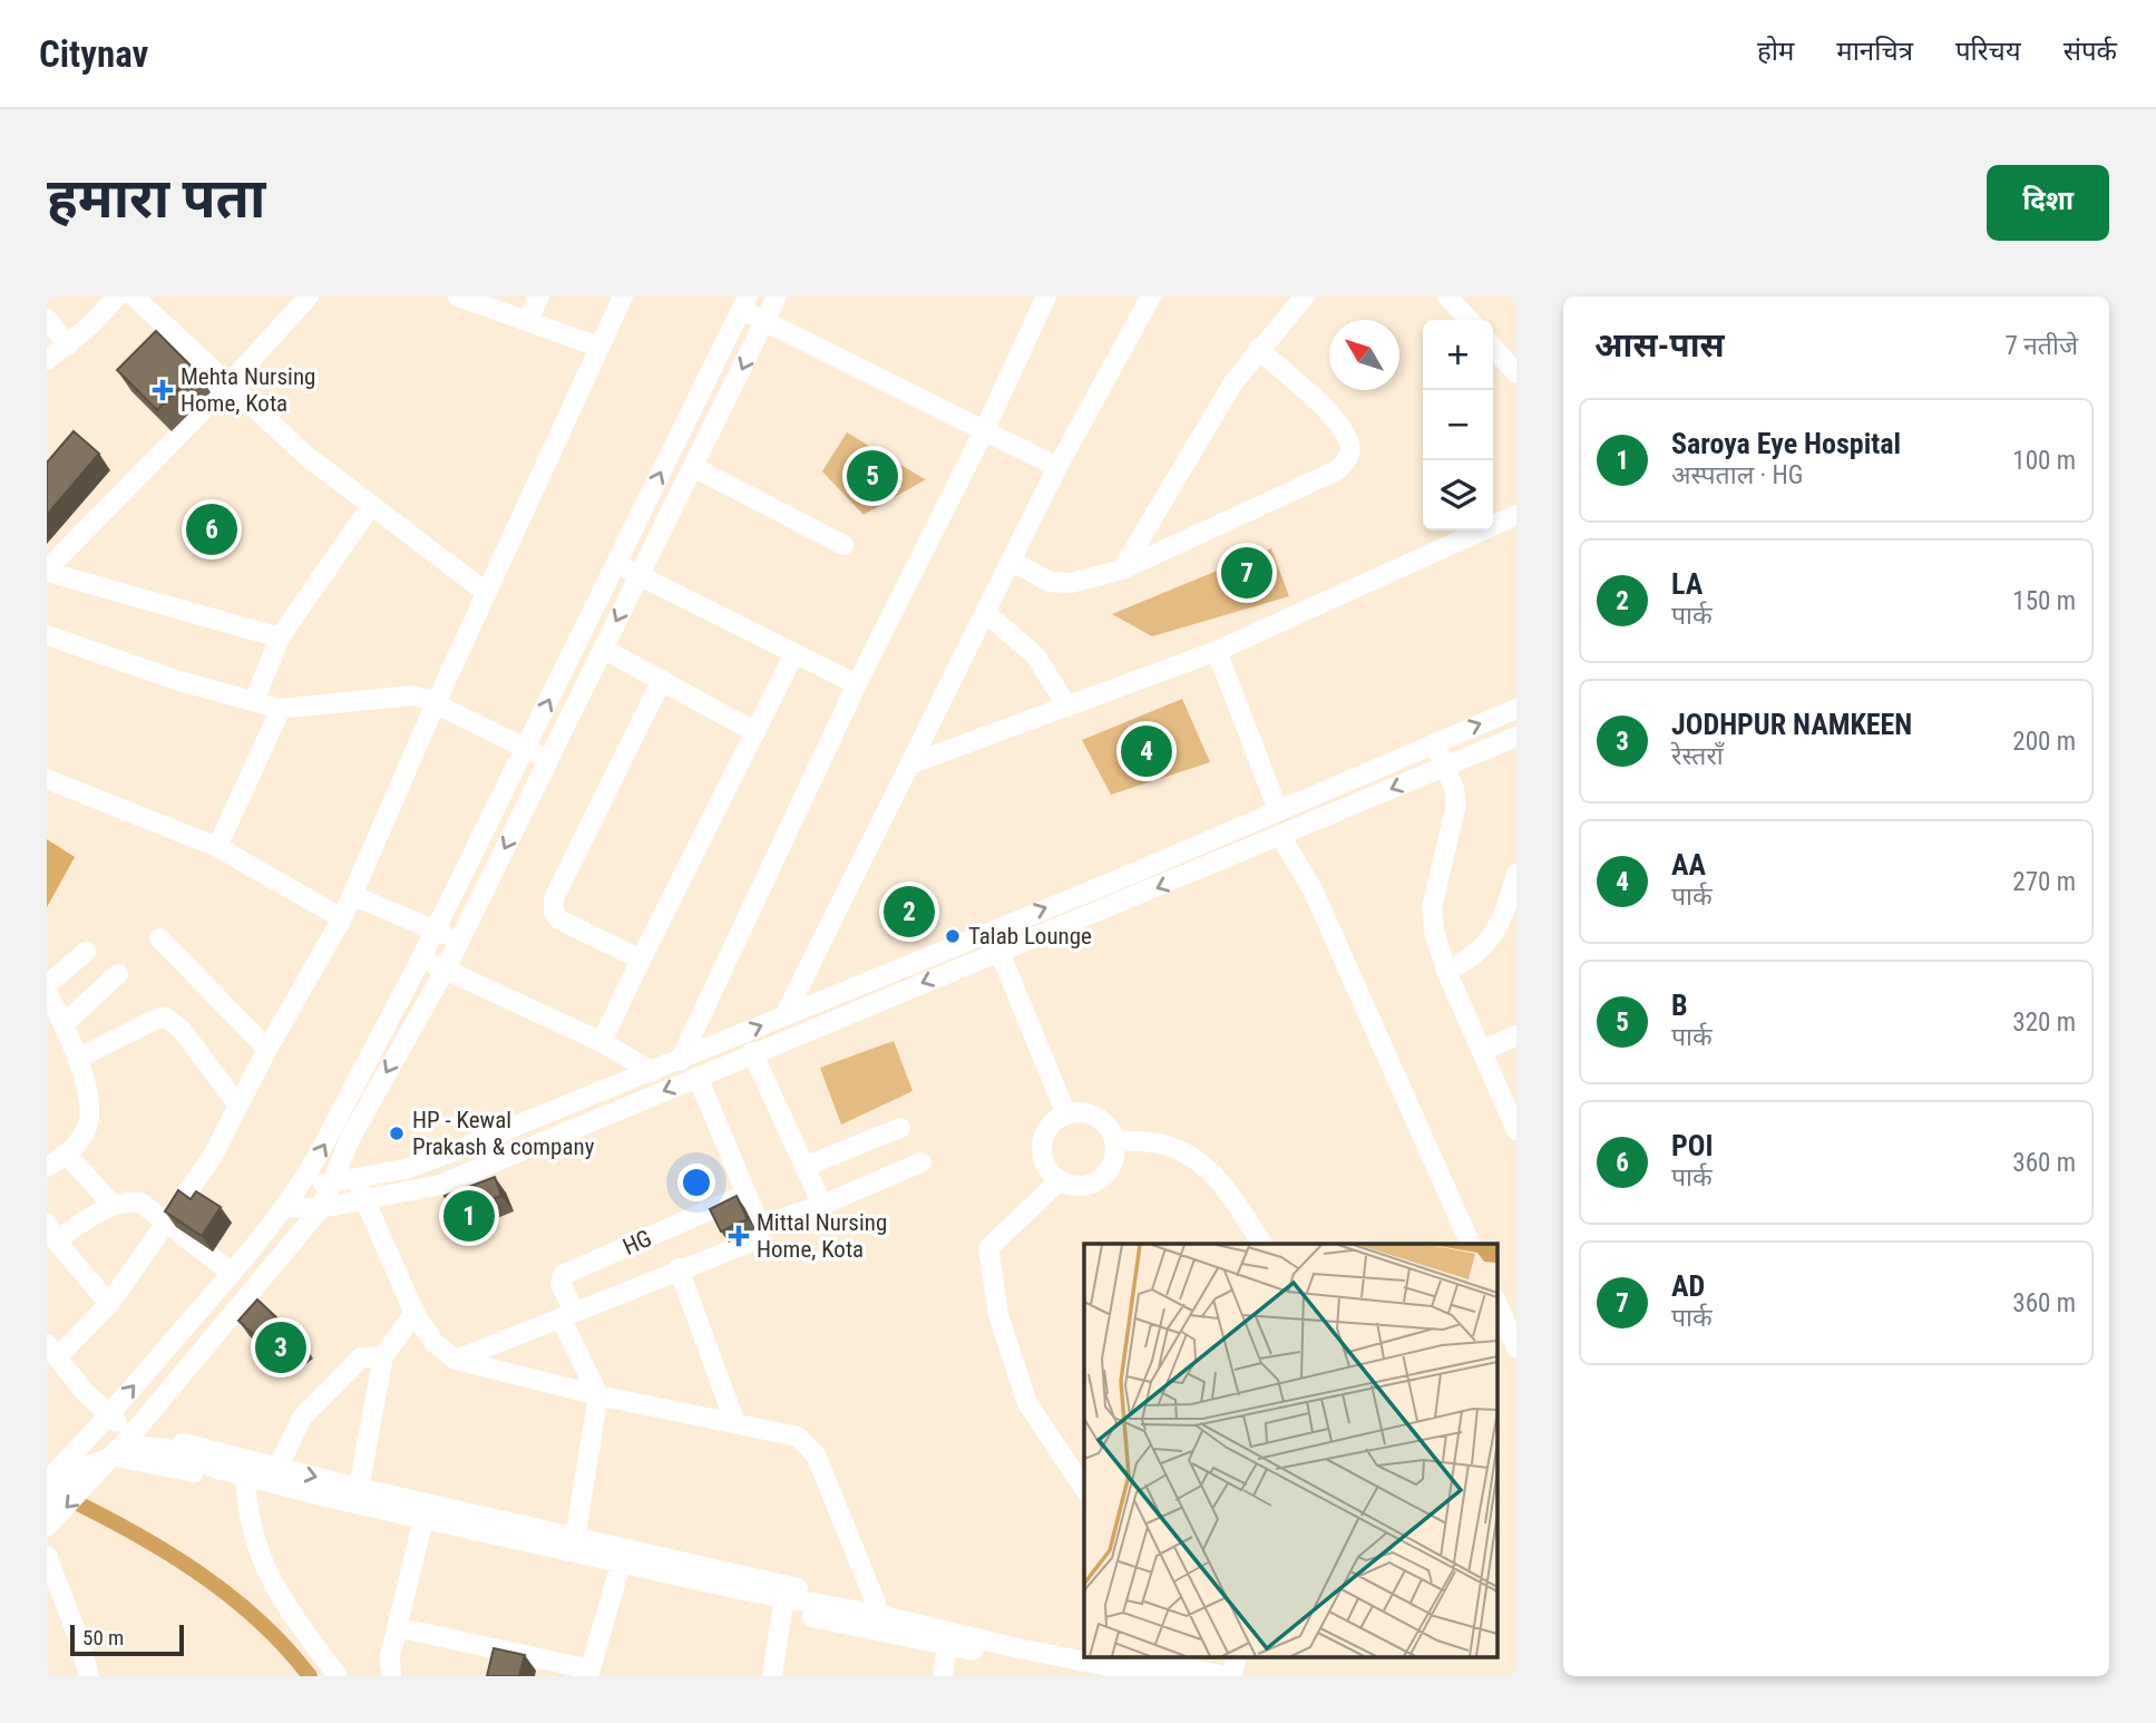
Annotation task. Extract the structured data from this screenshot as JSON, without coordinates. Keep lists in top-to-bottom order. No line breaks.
{"streets":{"street":["HG"]},"places":{"health":["Mehta Nursing Home, Kota","Mittal Nursing Home, Kota"],"other":["Talab Lounge","HP - Kewal Prakash & company"]},"scale_bar":"50 m","north":"top left","page":{"header":"Citynav","nav":["होम","मानचित्र","परिचय","संपर्क"],"buttons":"दिशा","title":"हमारा पता","heading":["आस-पास","7 नतीजे"],"map_buttons":["+","−"],"list":[{"mark":"1","name":"Saroya Eye Hospital","note":"अस्पताल · HG","value":"100 m"},{"mark":"2","name":"LA","note":"पार्क","value":"150 m"},{"mark":"3","name":"JODHPUR NAMKEEN","note":"रेस्तराँ","value":"200 m"},{"mark":"4","name":"AA","note":"पार्क","value":"270 m"},{"mark":"5","name":"B","note":"पार्क","value":"320 m"},{"mark":"6","name":"POI","note":"पार्क","value":"360 m"},{"mark":"7","name":"AD","note":"पार्क","value":"360 m"}],"pins":["5","6","7","4","2","1","3"],"scale":"50 m"}}
